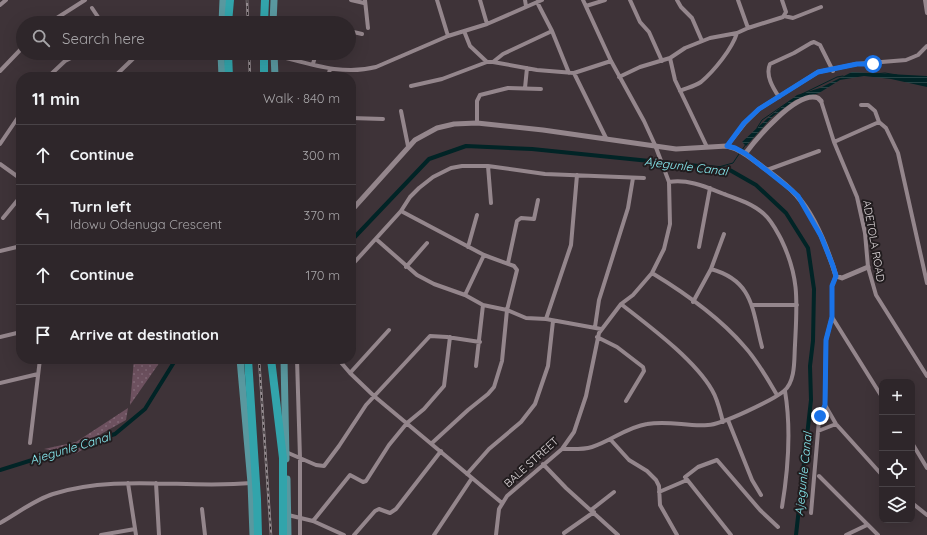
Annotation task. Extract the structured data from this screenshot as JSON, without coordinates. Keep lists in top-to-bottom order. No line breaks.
{"streets":{"street":["ADETOLA ROAD","BALE STREET"]},"water":["Ajegunle Canal"],"page":{"search":"Search here","heading":["11 min","Walk · 840 m"],"list":[["Continue","300 m"],["Turn left","Idowu Odenuga Crescent","370 m"],["Continue","170 m"],"Arrive at destination"],"map_buttons":["+","−"]}}
